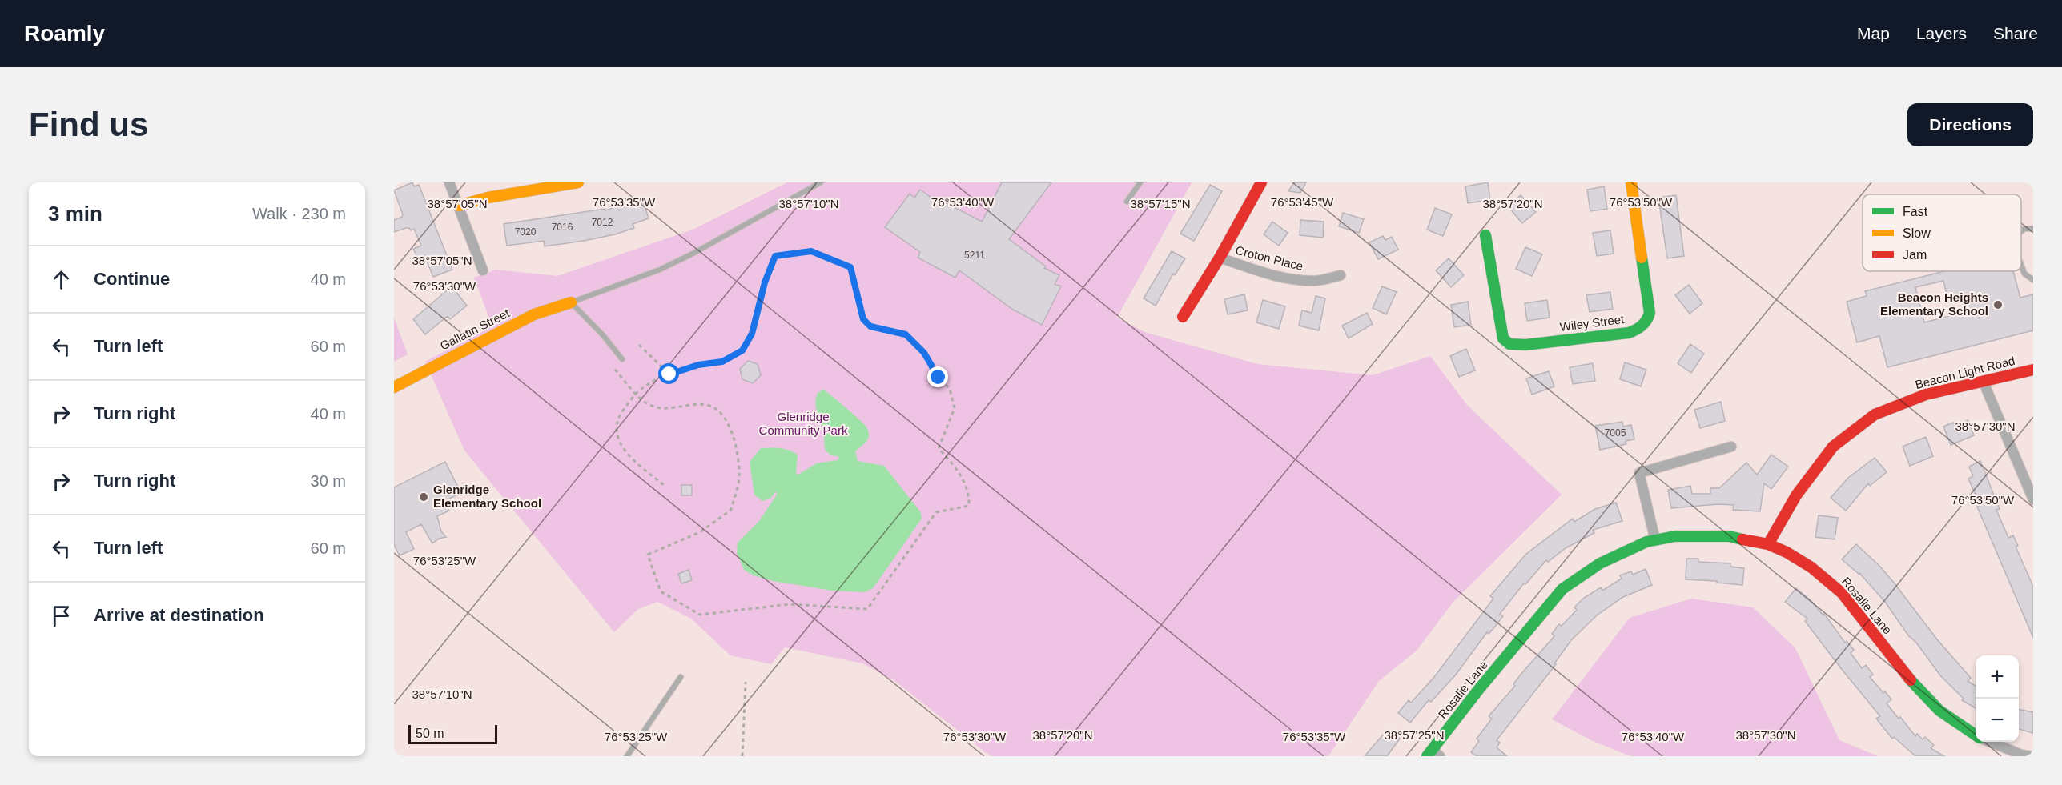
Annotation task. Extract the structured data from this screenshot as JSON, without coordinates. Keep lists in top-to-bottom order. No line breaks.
{"streets":{"street":["Croton Place","Wiley Street","Gallatin Street","Beacon Light Road","Rosalie Lane"]},"crossings":[["Beacon Light Road","Rosalie Lane"]],"parks":["Glenridge Community Park"],"places":["Beacon Heights Elementary School","Glenridge Elementary School"],"house_numbers":["7012","7016","7020","5211","7005"],"legend":["Fast","Slow","Jam"],"scale_bar":"50 m","page":{"header":"Roamly","nav":["Map","Layers","Share"],"buttons":"Directions","title":"Find us","heading":["3 min","Walk · 230 m"],"list":[["Continue","40 m"],["Turn left","60 m"],["Turn right","40 m"],["Turn right","30 m"],["Turn left","60 m"],"Arrive at destination"],"map_buttons":["+","−"],"scale":"50 m"},"coordinates":["76°53'35\"W","76°53'45\"W","76°53'40\"W","76°53'50\"W","38°57'05\"N","38°57'10\"N","38°57'15\"N","38°57'20\"N","76°53'30\"W","38°57'30\"N","76°53'25\"W","38°57'25\"N"]}
